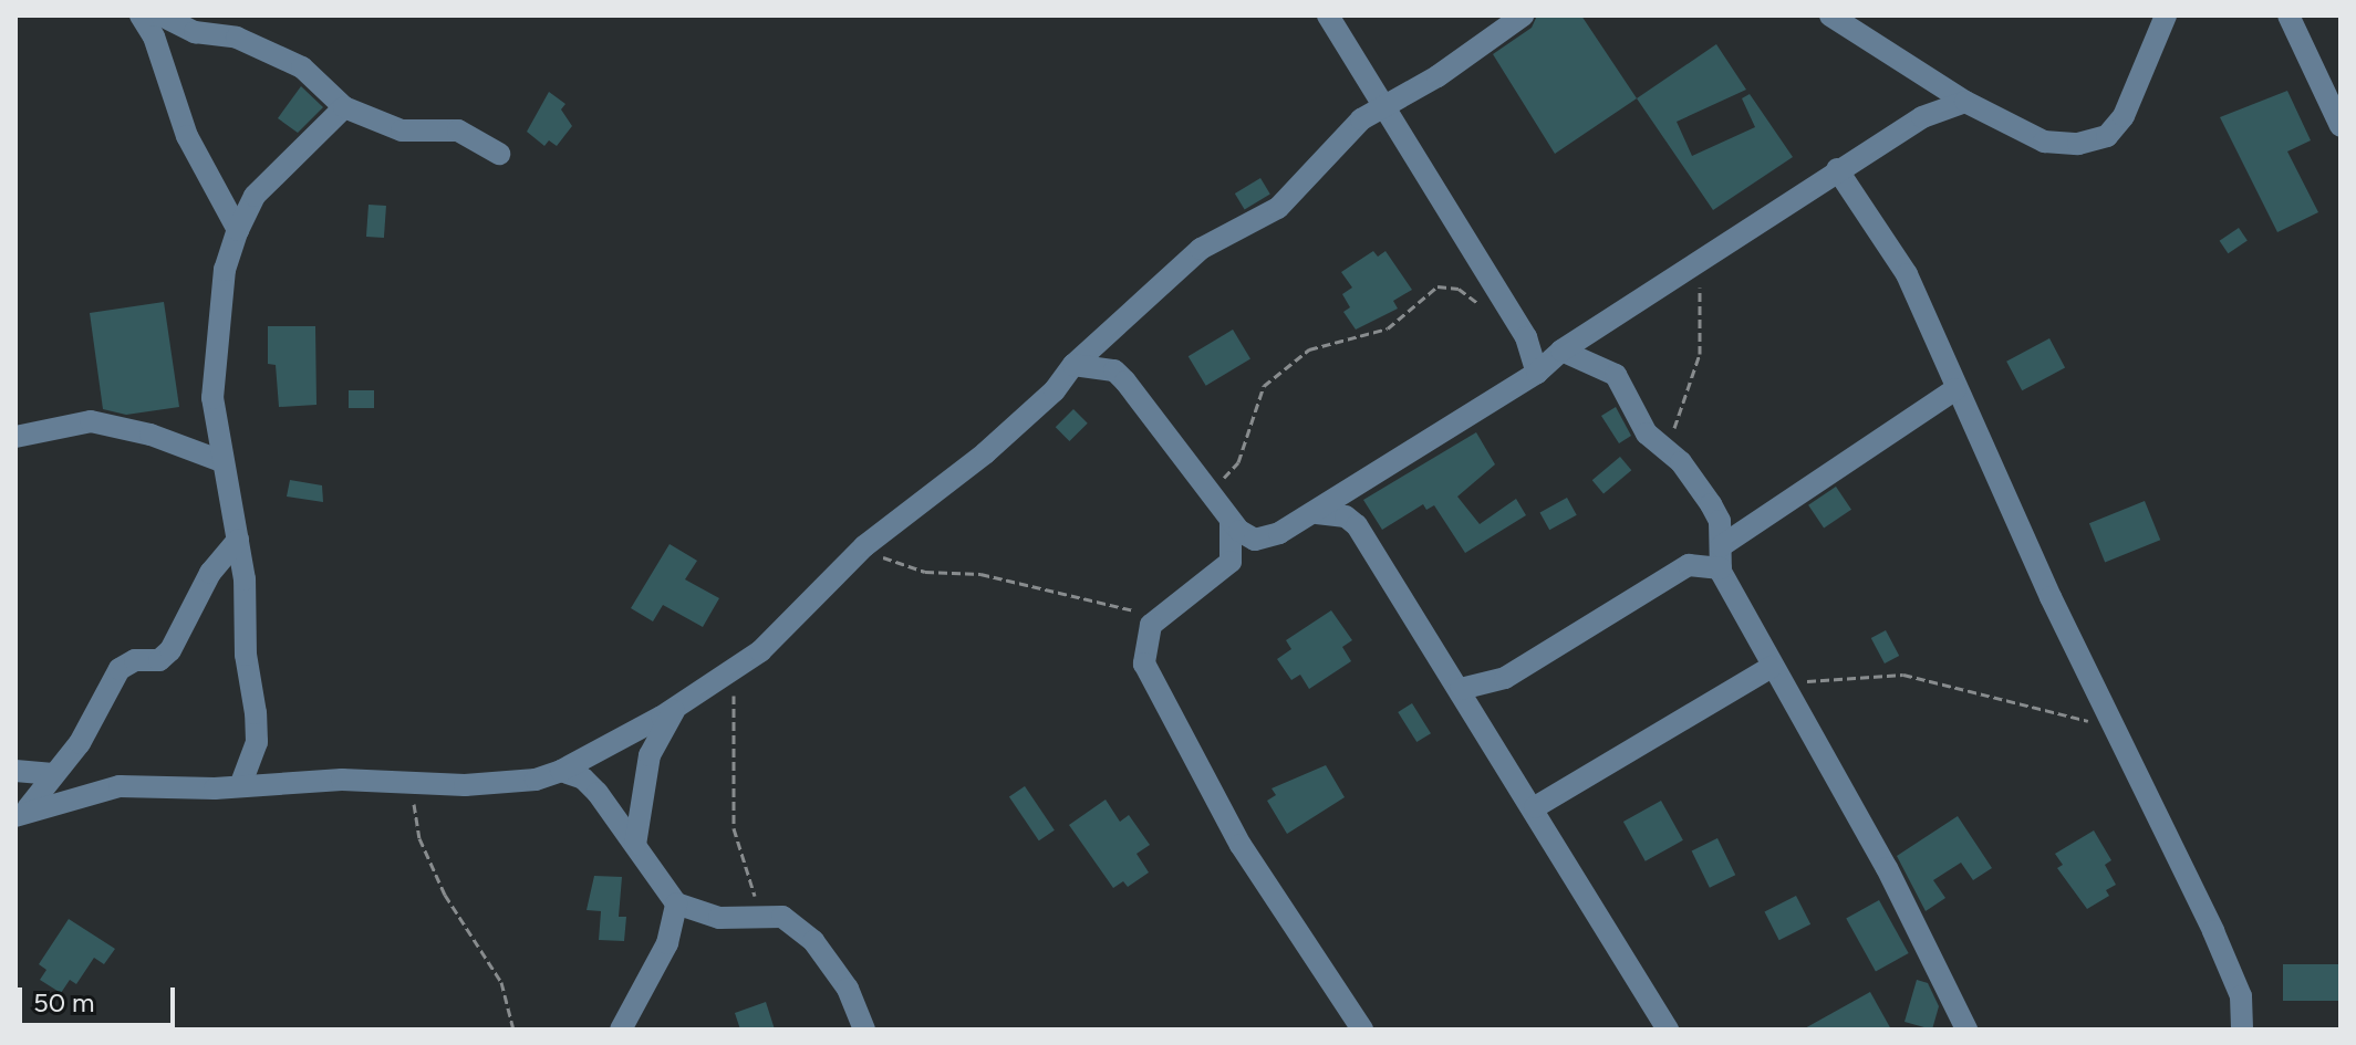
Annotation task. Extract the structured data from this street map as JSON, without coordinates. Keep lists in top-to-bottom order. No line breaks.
{"scale_bar":"50 m"}
